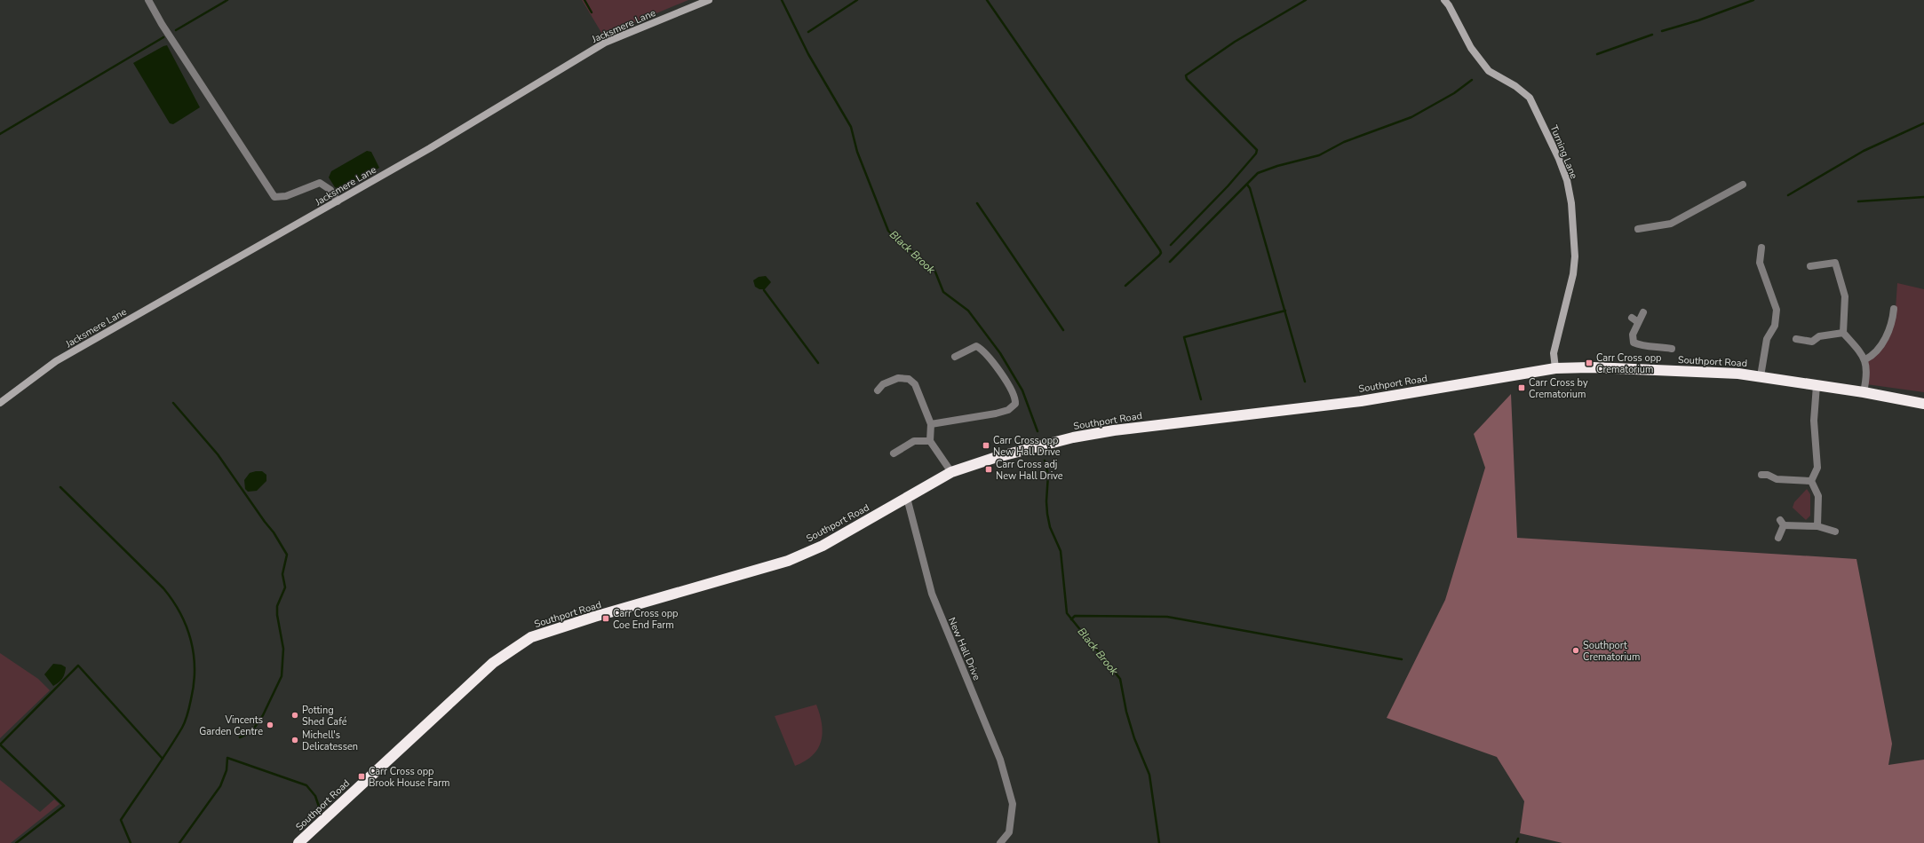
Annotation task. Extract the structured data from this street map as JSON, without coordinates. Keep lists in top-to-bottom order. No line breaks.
{"streets":{"highway":["Southport Road"],"main road":["Jacksmere Lane","Turning Lane"],"street":["New Hall Drive"]},"crossings":[["Turning Lane","Southport Road"],["Southport Road","New Hall Drive"]],"water":["Black Brook"],"places":{"transit":["Carr Cross opp Crematorium","Carr Cross by Crematorium","Carr Cross opp New Hall Drive","Carr Cross adj New Hall Drive","Carr Cross opp Coe End Farm","Carr Cross opp Brook House Farm"],"other":["Southport Crematorium","Potting Shed Café","Vincents Garden Centre","Michell's Delicatessen"]}}
